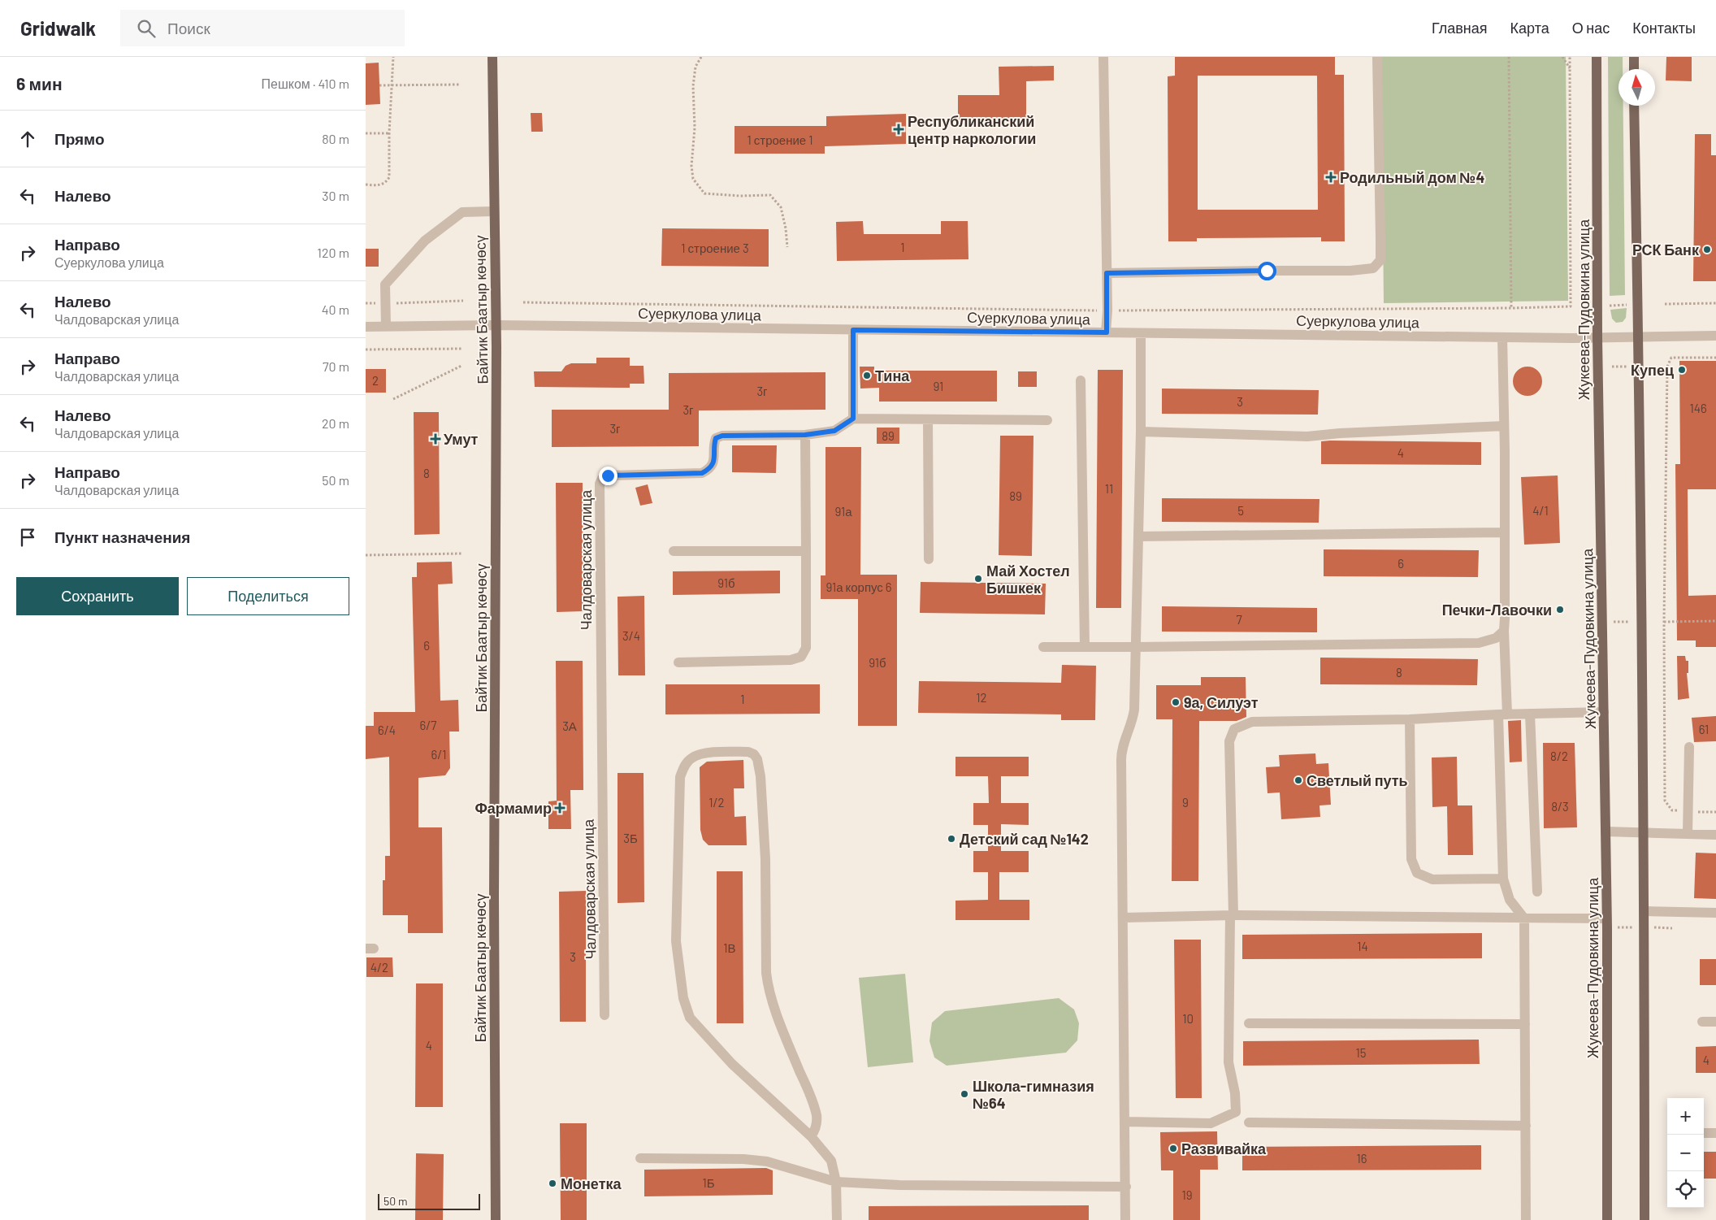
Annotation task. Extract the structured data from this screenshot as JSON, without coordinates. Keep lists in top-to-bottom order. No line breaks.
{"streets":{"main road":["Байтик Баатыр көчөсү","Жукеева-Пудовкина улица"],"street":["Суеркулова улица","Чалдоварская улица"]},"crossings":[["Байтик Баатыр көчөсү","Суеркулова улица"],["Жукеева-Пудовкина улица","Суеркулова улица"]],"places":{"health":["Республиканский центр наркологии","Родильный дом №4","Умут","Фармамир"],"other":["РСК Банк","Купец","Тина","Май Хостел Бишкек","Печки-Лавочки","9а, Силуэт","Светлый путь","Детский сад №142","Школа-гимназия №64","Развивайка","Монетка"]},"house_numbers":["1 строение 1","1","1 строение 3","2","91","3г","3","146","3г","3г","89","4","8","11","89","5","4/1","91а","6","91б","91а корпус 6","7","3/4","6","91б","8","12","1","6/7","3А","61","6/4","6/1","8/2","1/2","9","8/3","3Б","14","1В","3","4/2","10","4","15","4","16","1Б","19"],"scale_bar":"50 m","north":"top","page":{"header":"Gridwalk","search":"Поиск","nav":["Главная","Карта","О нас","Контакты"],"heading":["6 мин","Пешком · 410 m"],"list":[["Прямо","80 m"],["Налево","30 m"],["Направо","Суеркулова улица","120 m"],["Налево","Чалдоварская улица","40 m"],["Направо","Чалдоварская улица","70 m"],["Налево","Чалдоварская улица","20 m"],["Направо","Чалдоварская улица","50 m"],"Пункт назначения"],"buttons":["Сохранить","Поделиться"],"map_buttons":["+","−"],"scale":"50 m"}}
